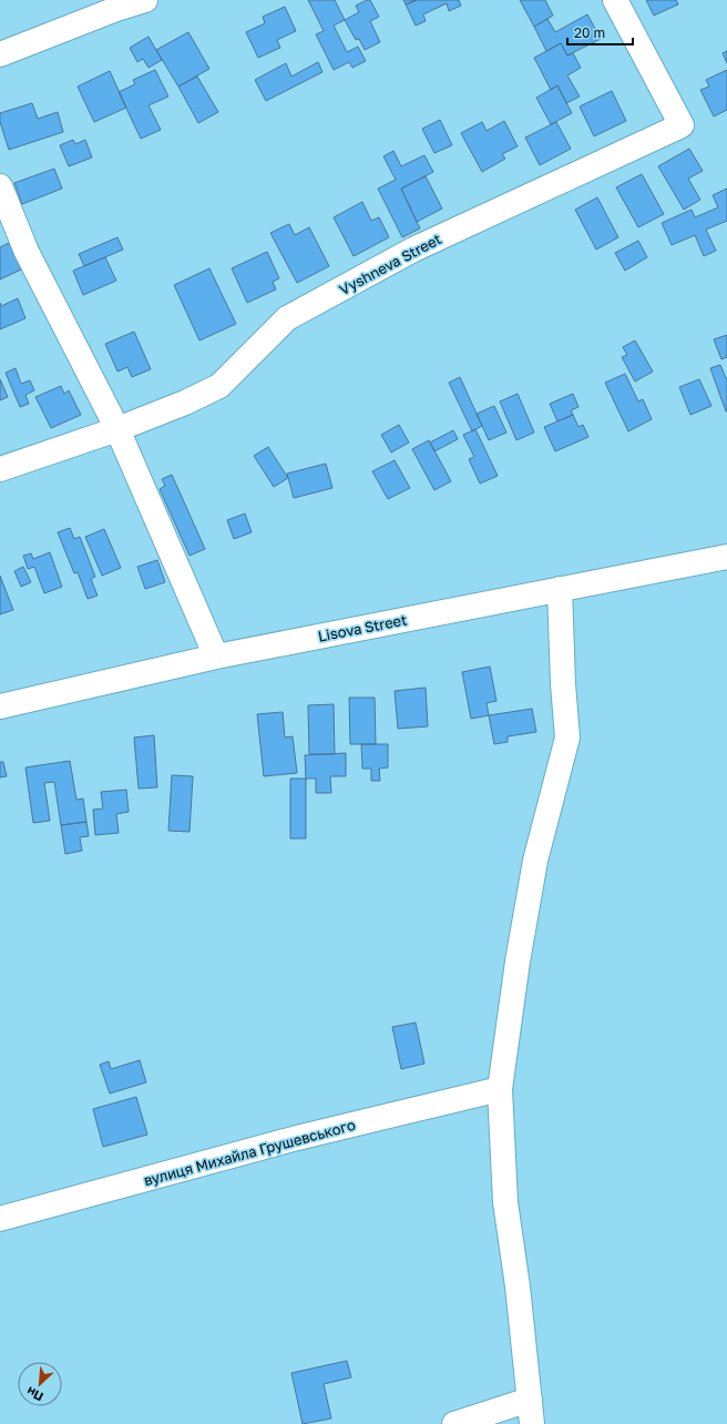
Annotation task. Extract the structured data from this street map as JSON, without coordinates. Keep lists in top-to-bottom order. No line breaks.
{"streets":{"street":["Vyshneva Street","Lisova Street","вулиця Михайла Грушевського"]},"scale_bar":"20 m","north":"bottom left"}
